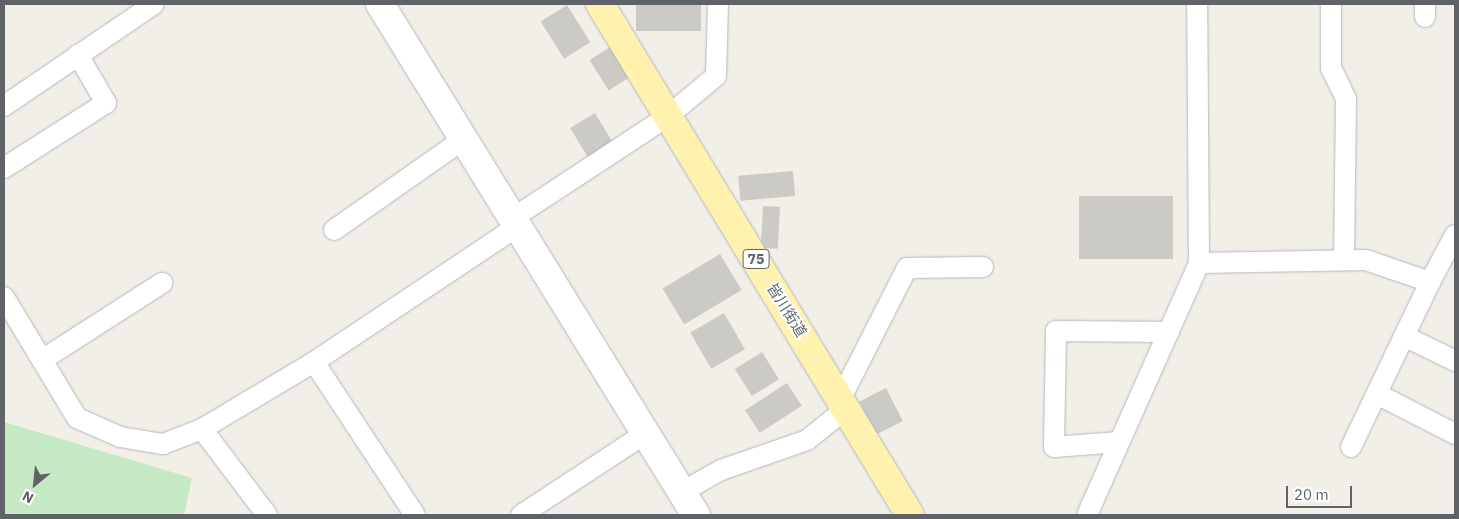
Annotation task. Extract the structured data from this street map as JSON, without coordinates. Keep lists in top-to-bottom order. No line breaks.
{"streets":{"main road":["75","皆川街道"]},"scale_bar":"20 m","north":"bottom left"}
